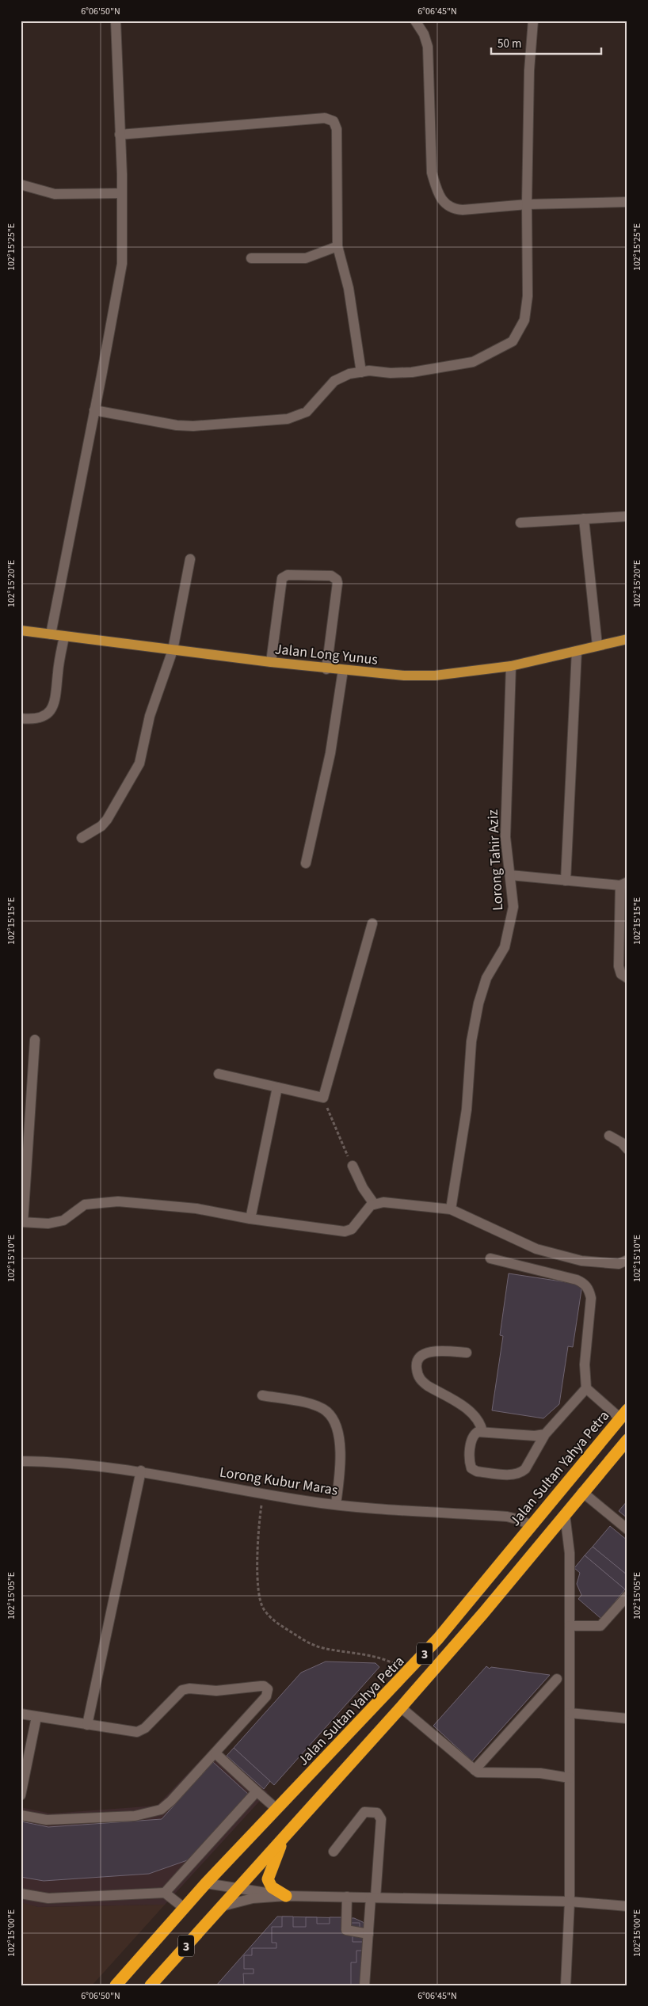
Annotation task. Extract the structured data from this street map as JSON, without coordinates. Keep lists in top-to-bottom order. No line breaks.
{"streets":{"highway":["Jalan Sultan Yahya Petra","3"],"main road":["Jalan Long Yunus"],"street":["Lorong Tahir Aziz","Lorong Kubur Maras"]},"crossings":[["Jalan Long Yunus","Lorong Tahir Aziz"],["Jalan Sultan Yahya Petra","Lorong Kubur Maras"]],"scale_bar":"50 m","coordinates":["6°06'50\"N","6°06'45\"N","102°15'25\"E","102°15'20\"E","102°15'15\"E","102°15'10\"E","102°15'05\"E","102°15'00\"E"]}
